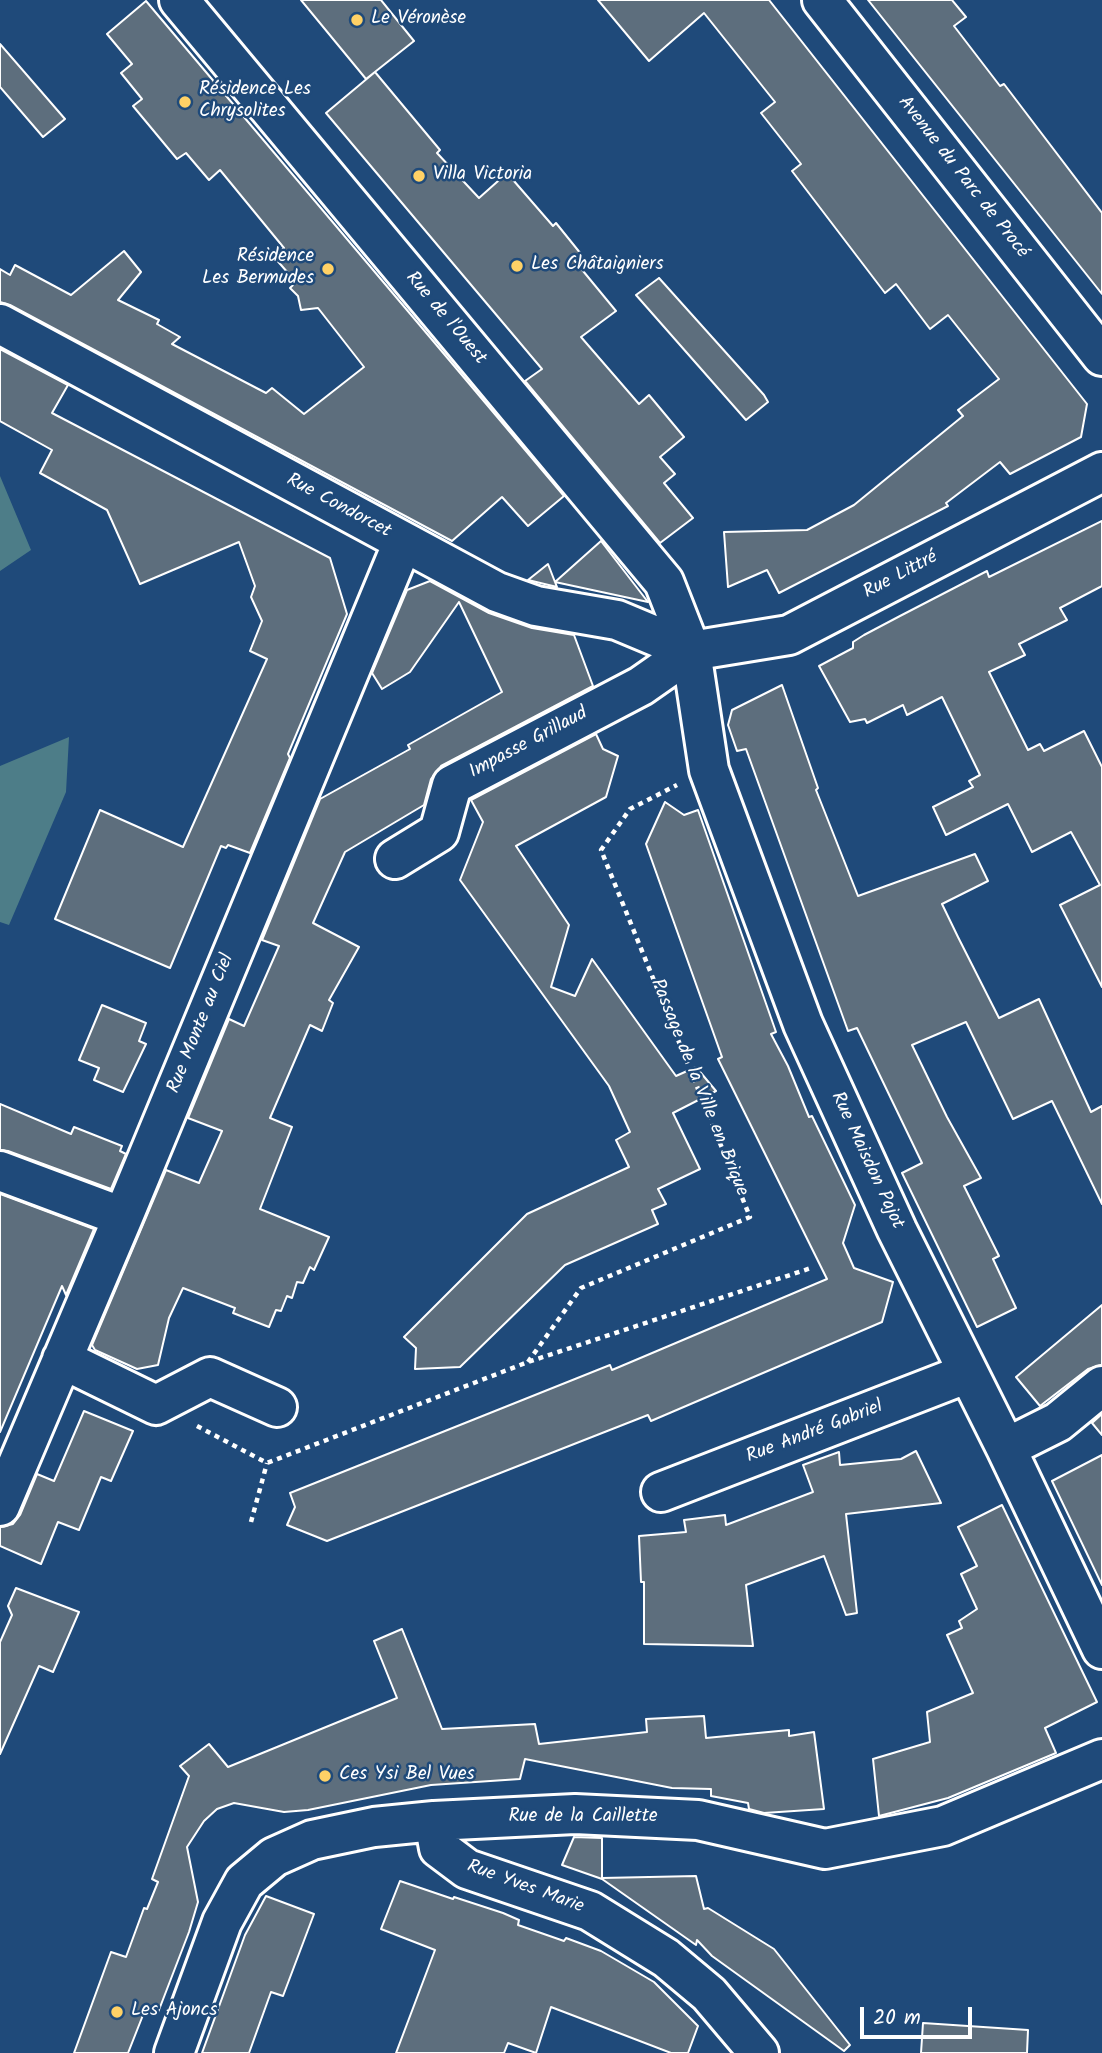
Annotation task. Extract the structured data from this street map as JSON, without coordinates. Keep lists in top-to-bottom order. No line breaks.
{"streets":{"street":["Avenue du Parc de Procé","Rue de l'Ouest","Rue Condorcet","Rue Littré","Impasse Grillaud","Rue Monte au Ciel","Rue Maisdon Pajot","Rue André Gabriel","Rue de la Caillette","Rue Yves Marie"],"path":["Passage de la Ville en Brique"]},"crossings":[["Rue de l'Ouest","Rue Condorcet"],["Rue de l'Ouest","Rue Littré"],["Rue de l'Ouest","Impasse Grillaud"],["Rue de l'Ouest","Rue Maisdon Pajot"],["Rue Condorcet","Rue Littré"],["Rue Condorcet","Impasse Grillaud"],["Rue Condorcet","Rue Monte au Ciel"],["Rue Condorcet","Rue Maisdon Pajot"],["Rue Littré","Impasse Grillaud"],["Rue Littré","Rue Maisdon Pajot"],["Impasse Grillaud","Rue Maisdon Pajot"],["Rue Maisdon Pajot","Rue André Gabriel"],["Rue de la Caillette","Rue Yves Marie"]],"places":["Le Véronèse","Résidence Les Chrysolites","Villa Victoria","Les Châtaigniers","Résidence Les Bermudes","Ces Ysi Bel Vues","Les Ajoncs"],"scale_bar":"20 m"}
